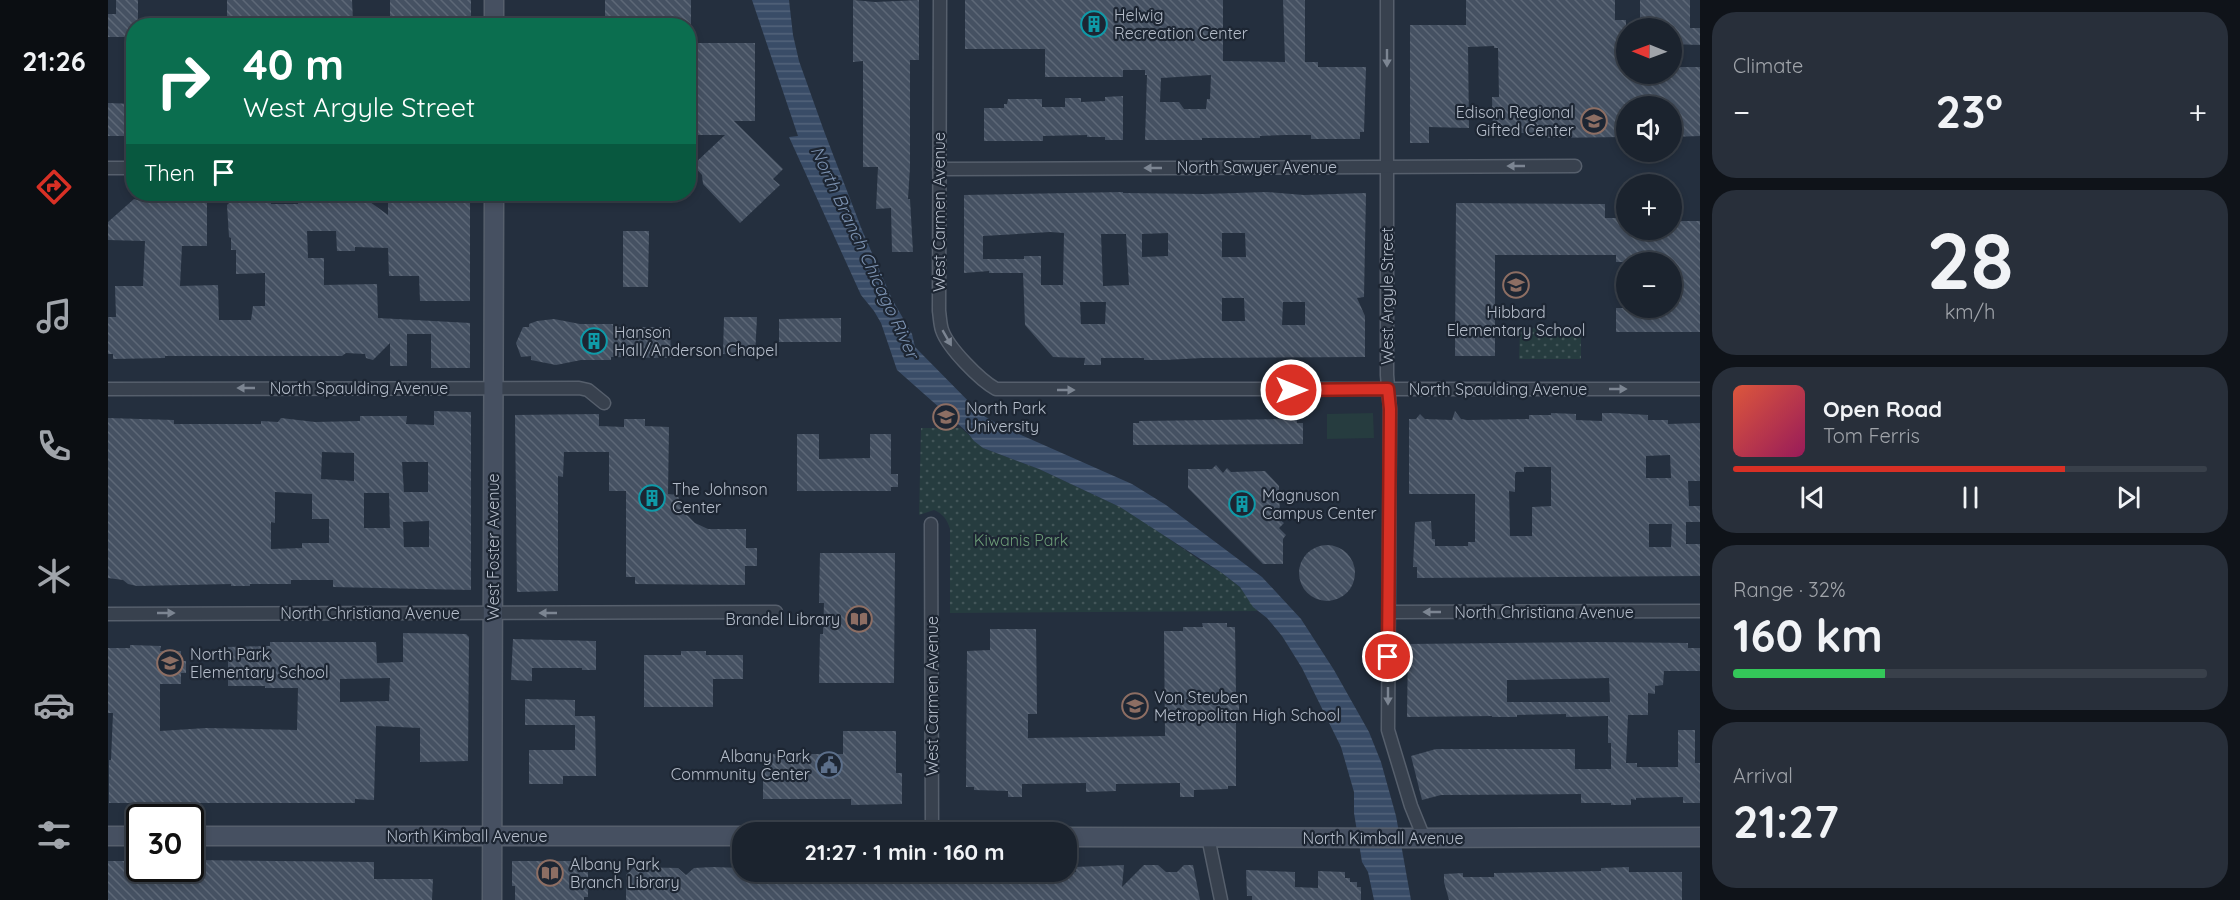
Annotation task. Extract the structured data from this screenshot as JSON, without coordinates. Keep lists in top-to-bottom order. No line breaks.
{"streets":{"street":["North Sawyer Avenue","West Carmen Avenue","West Argyle Street","North Spaulding Avenue","West Foster Avenue","North Christiana Avenue","North Kimball Avenue"]},"crossings":[["North Sawyer Avenue","West Carmen Avenue"],["North Sawyer Avenue","West Argyle Street"],["West Carmen Avenue","North Spaulding Avenue"],["West Argyle Street","North Spaulding Avenue"],["West Argyle Street","North Christiana Avenue"],["West Argyle Street","North Kimball Avenue"],["North Spaulding Avenue","West Foster Avenue"],["West Foster Avenue","North Christiana Avenue"],["West Foster Avenue","North Kimball Avenue"]],"one_way":["North Sawyer Avenue","West Argyle Street"],"water":["North Branch Chicago River"],"parks":["Kiwanis Park"],"places":{"building":["Helwig Recreation Center","Hanson Hall/Anderson Chapel","The Johnson Center","Magnuson Campus Center"],"school or university":["Edison Regional Gifted Center","Hibbard Elementary School","North Park University","North Park Elementary School","Von Steuben Metropolitan High School"],"library":["Brandel Library","Albany Park Branch Library"],"public building":["Albany Park Community Center"]},"north":"left","page":{"tabs":"21:26","tile":["Climate",["28","km/h"],["Range · 32%","160 km"],["Arrival","21:27"]],"map_buttons":["+","−"],"turn":["40 m","West Argyle Street"],"heat":["−","23°","+"],"then":"Then","song":["Open Road","Tom Ferris"],"limit":"30","trip":"21:27 · 1 min · 160 m"}}
